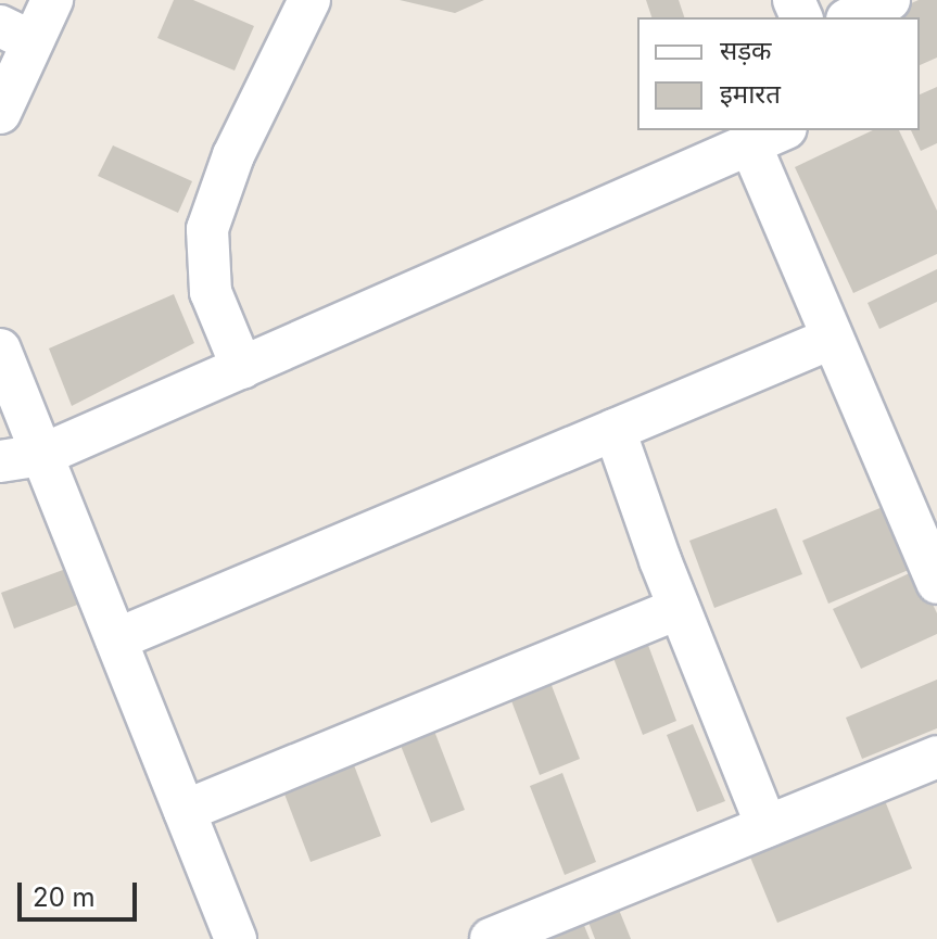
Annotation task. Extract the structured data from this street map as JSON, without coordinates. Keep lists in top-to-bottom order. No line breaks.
{"legend":["सड़क","इमारत"],"scale_bar":"20 m"}
